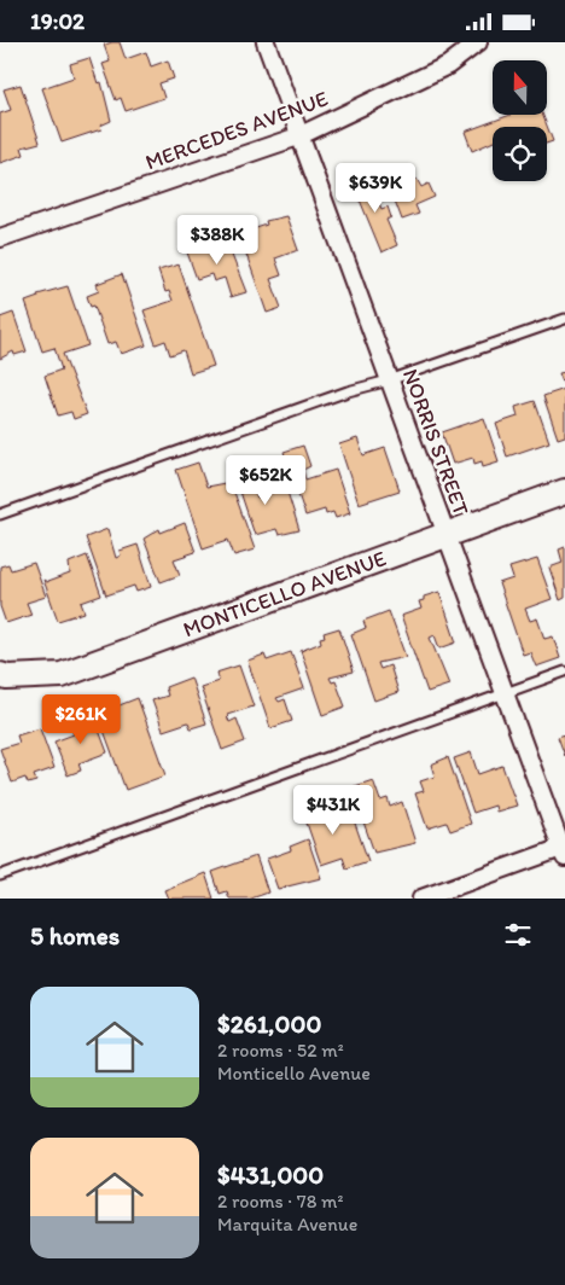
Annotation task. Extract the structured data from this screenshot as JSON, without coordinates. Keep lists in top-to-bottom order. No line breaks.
{"streets":{"street":["MERCEDES AVENUE","NORRIS STREET","MONTICELLO AVENUE"]},"crossings":[["MERCEDES AVENUE","NORRIS STREET"],["NORRIS STREET","MONTICELLO AVENUE"]],"north":"top","page":{"status":"19:02","price":["$639K","$388K","$652K","$261K","$431K"],"heading":"5 homes","list":[{"name":"$261,000","note":"2 rooms · 52 m² · Monticello Avenue"},{"name":"$431,000","note":"2 rooms · 78 m² · Marquita Avenue"}]}}
